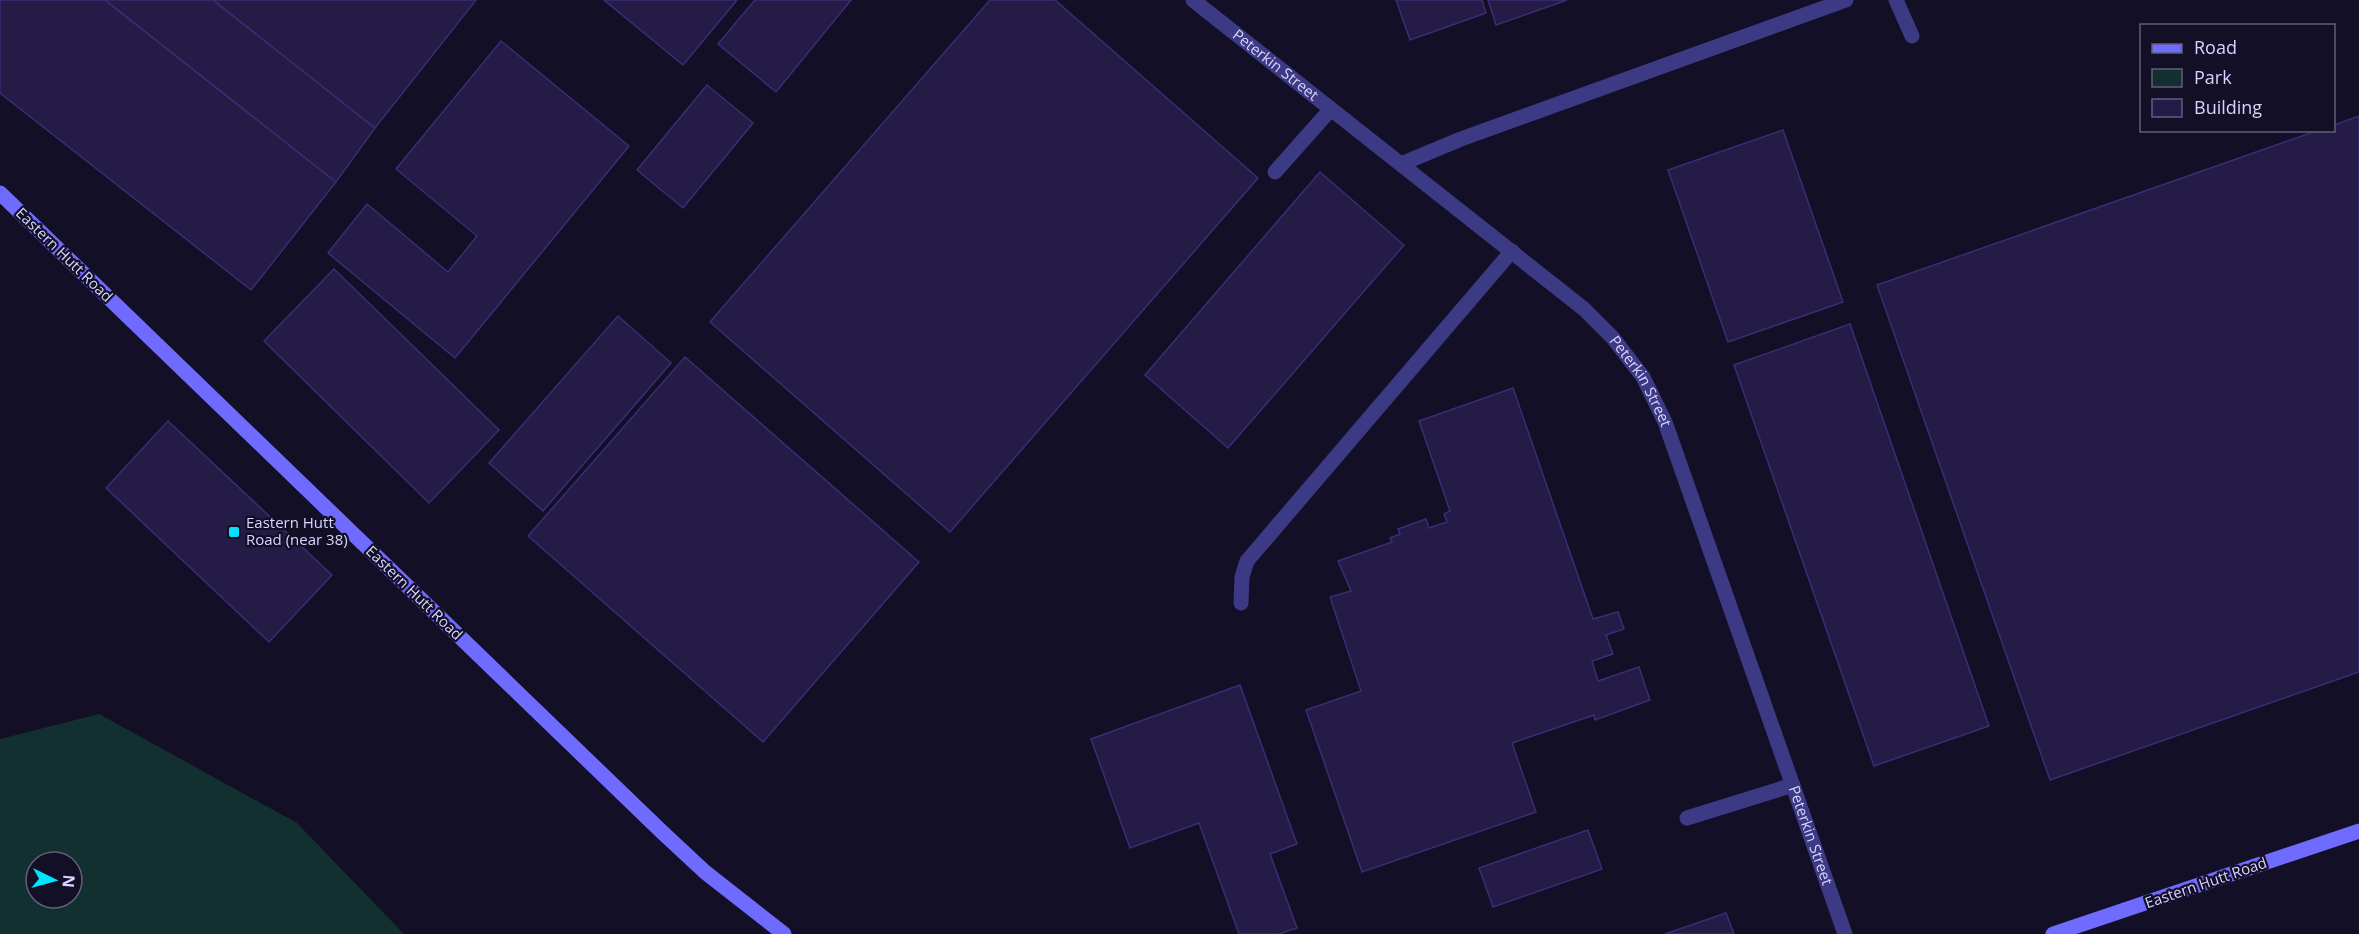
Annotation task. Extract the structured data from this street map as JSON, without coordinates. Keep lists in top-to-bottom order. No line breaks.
{"streets":{"street":["Peterkin Street","Eastern Hutt Road"]},"places":{"transit":["Eastern Hutt Road (near 38)"]},"legend":["Road","Park","Building"],"north":"right"}
